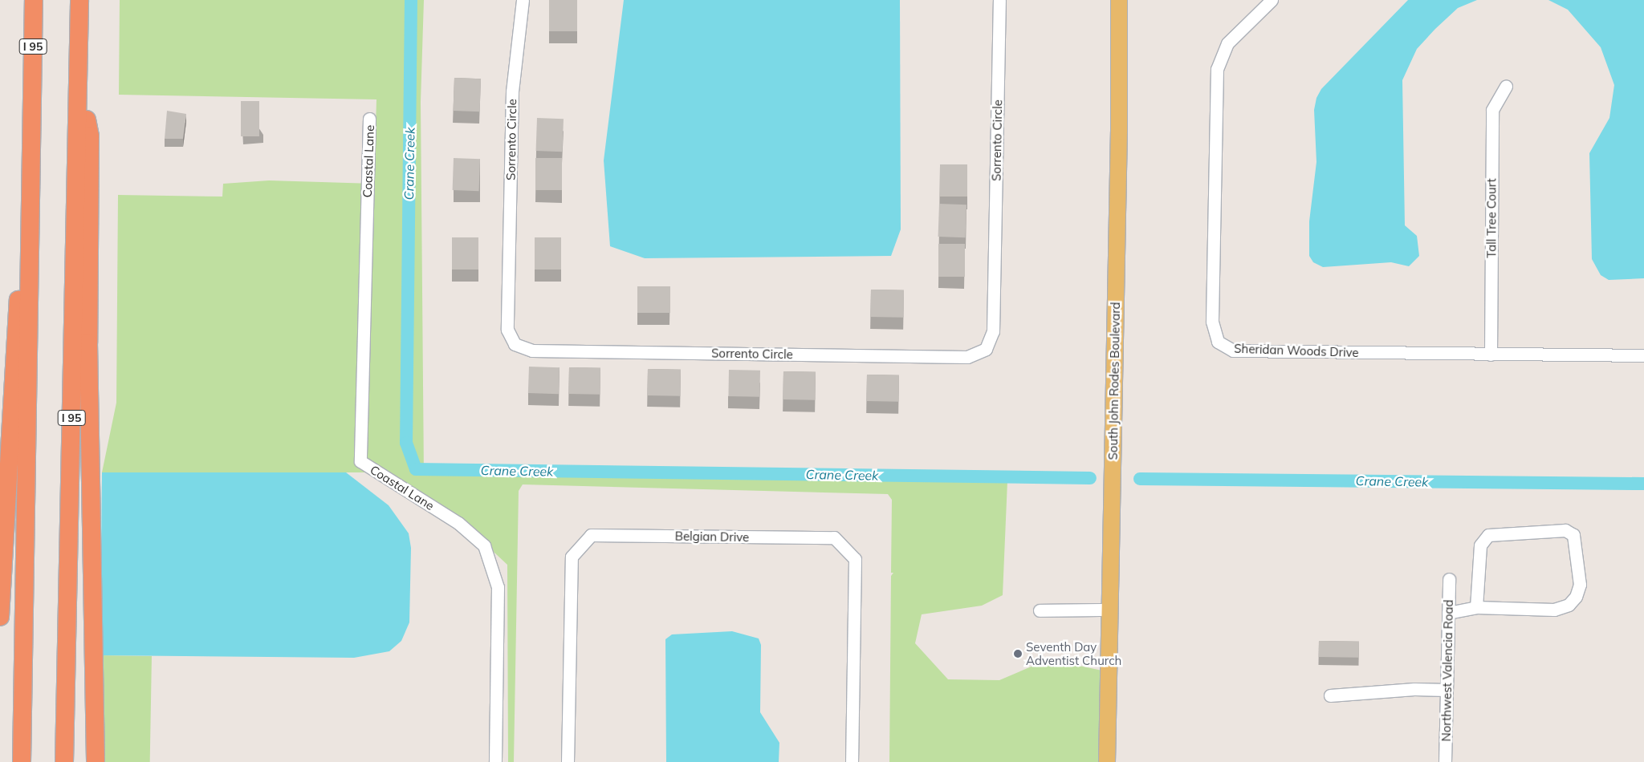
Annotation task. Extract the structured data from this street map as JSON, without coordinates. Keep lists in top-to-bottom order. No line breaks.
{"streets":{"highway":["I 95"],"main road":["South John Rodes Boulevard"],"street":["Sorrento Circle","Coastal Lane","Tall Tree Court","Sheridan Woods Drive","Belgian Drive","Northwest Valencia Road"]},"crossings":[["Tall Tree Court","Sheridan Woods Drive"]],"water":["Crane Creek"],"places":["Seventh Day Adventist Church"]}
